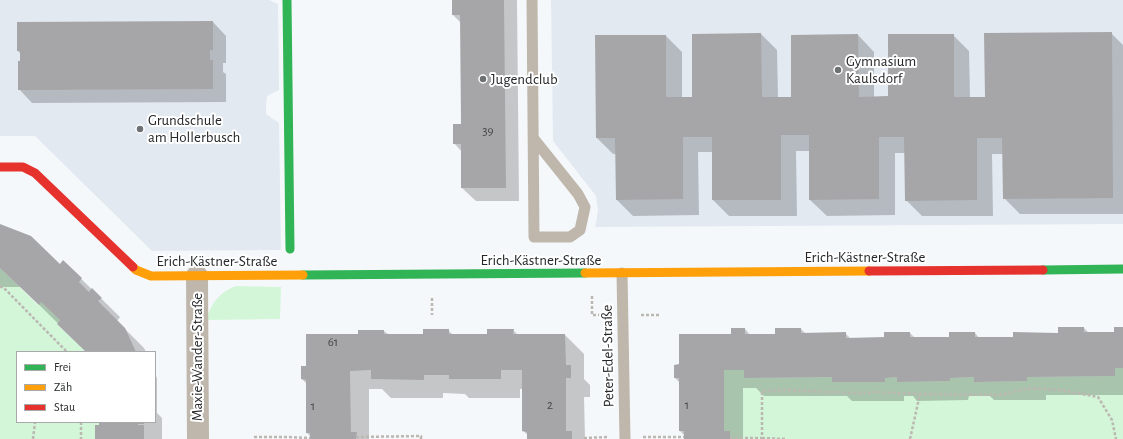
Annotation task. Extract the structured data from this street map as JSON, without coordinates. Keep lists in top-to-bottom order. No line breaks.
{"streets":{"street":["Erich-Kästner-Straße","Maxie-Wander-Straße"],"lane":["Peter-Edel-Straße"]},"crossings":[["Erich-Kästner-Straße","Peter-Edel-Straße"],["Erich-Kästner-Straße","Maxie-Wander-Straße"]],"places":["Gymnasium Kaulsdorf","Jugendclub","Grundschule am Hollerbusch"],"house_numbers":["39","61","2","1","1"],"legend":["Frei","Zäh","Stau"]}
